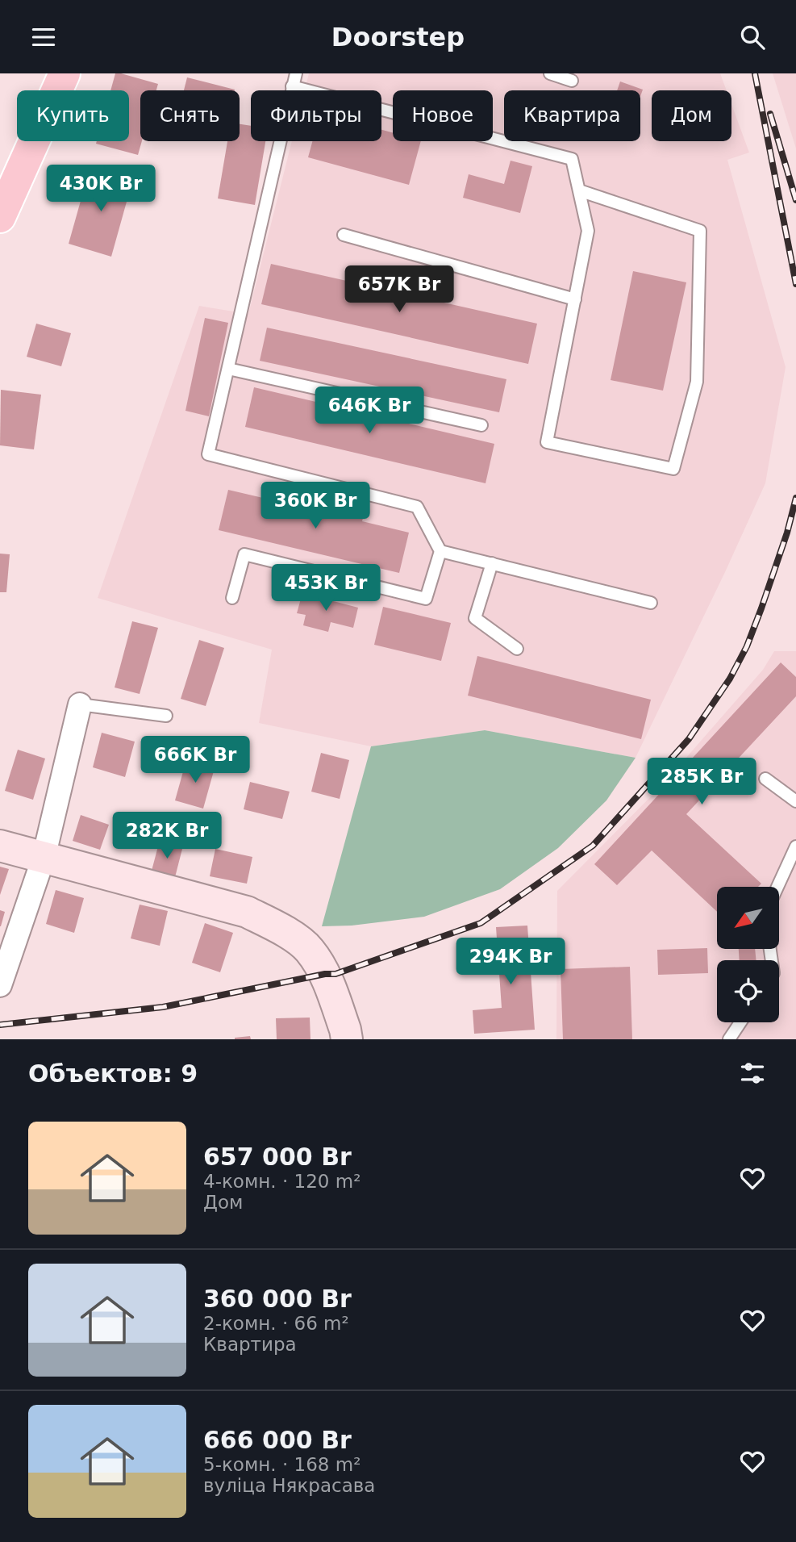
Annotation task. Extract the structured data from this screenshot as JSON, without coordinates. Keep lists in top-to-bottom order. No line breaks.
{"north":"bottom left","page":{"header":"Doorstep","chip":["Купить","Снять","Фильтры","Новое","Квартира","Дом"],"price":["430K Br","657K Br","646K Br","360K Br","453K Br","666K Br","285K Br","282K Br","294K Br"],"heading":"Объектов: 9","list":[{"name":"657 000 Br","note":"4-комн. · 120 m² · Дом"},{"name":"360 000 Br","note":"2-комн. · 66 m² · Квартира"},{"name":"666 000 Br","note":"5-комн. · 168 m² · вуліца Някрасава"}]}}
